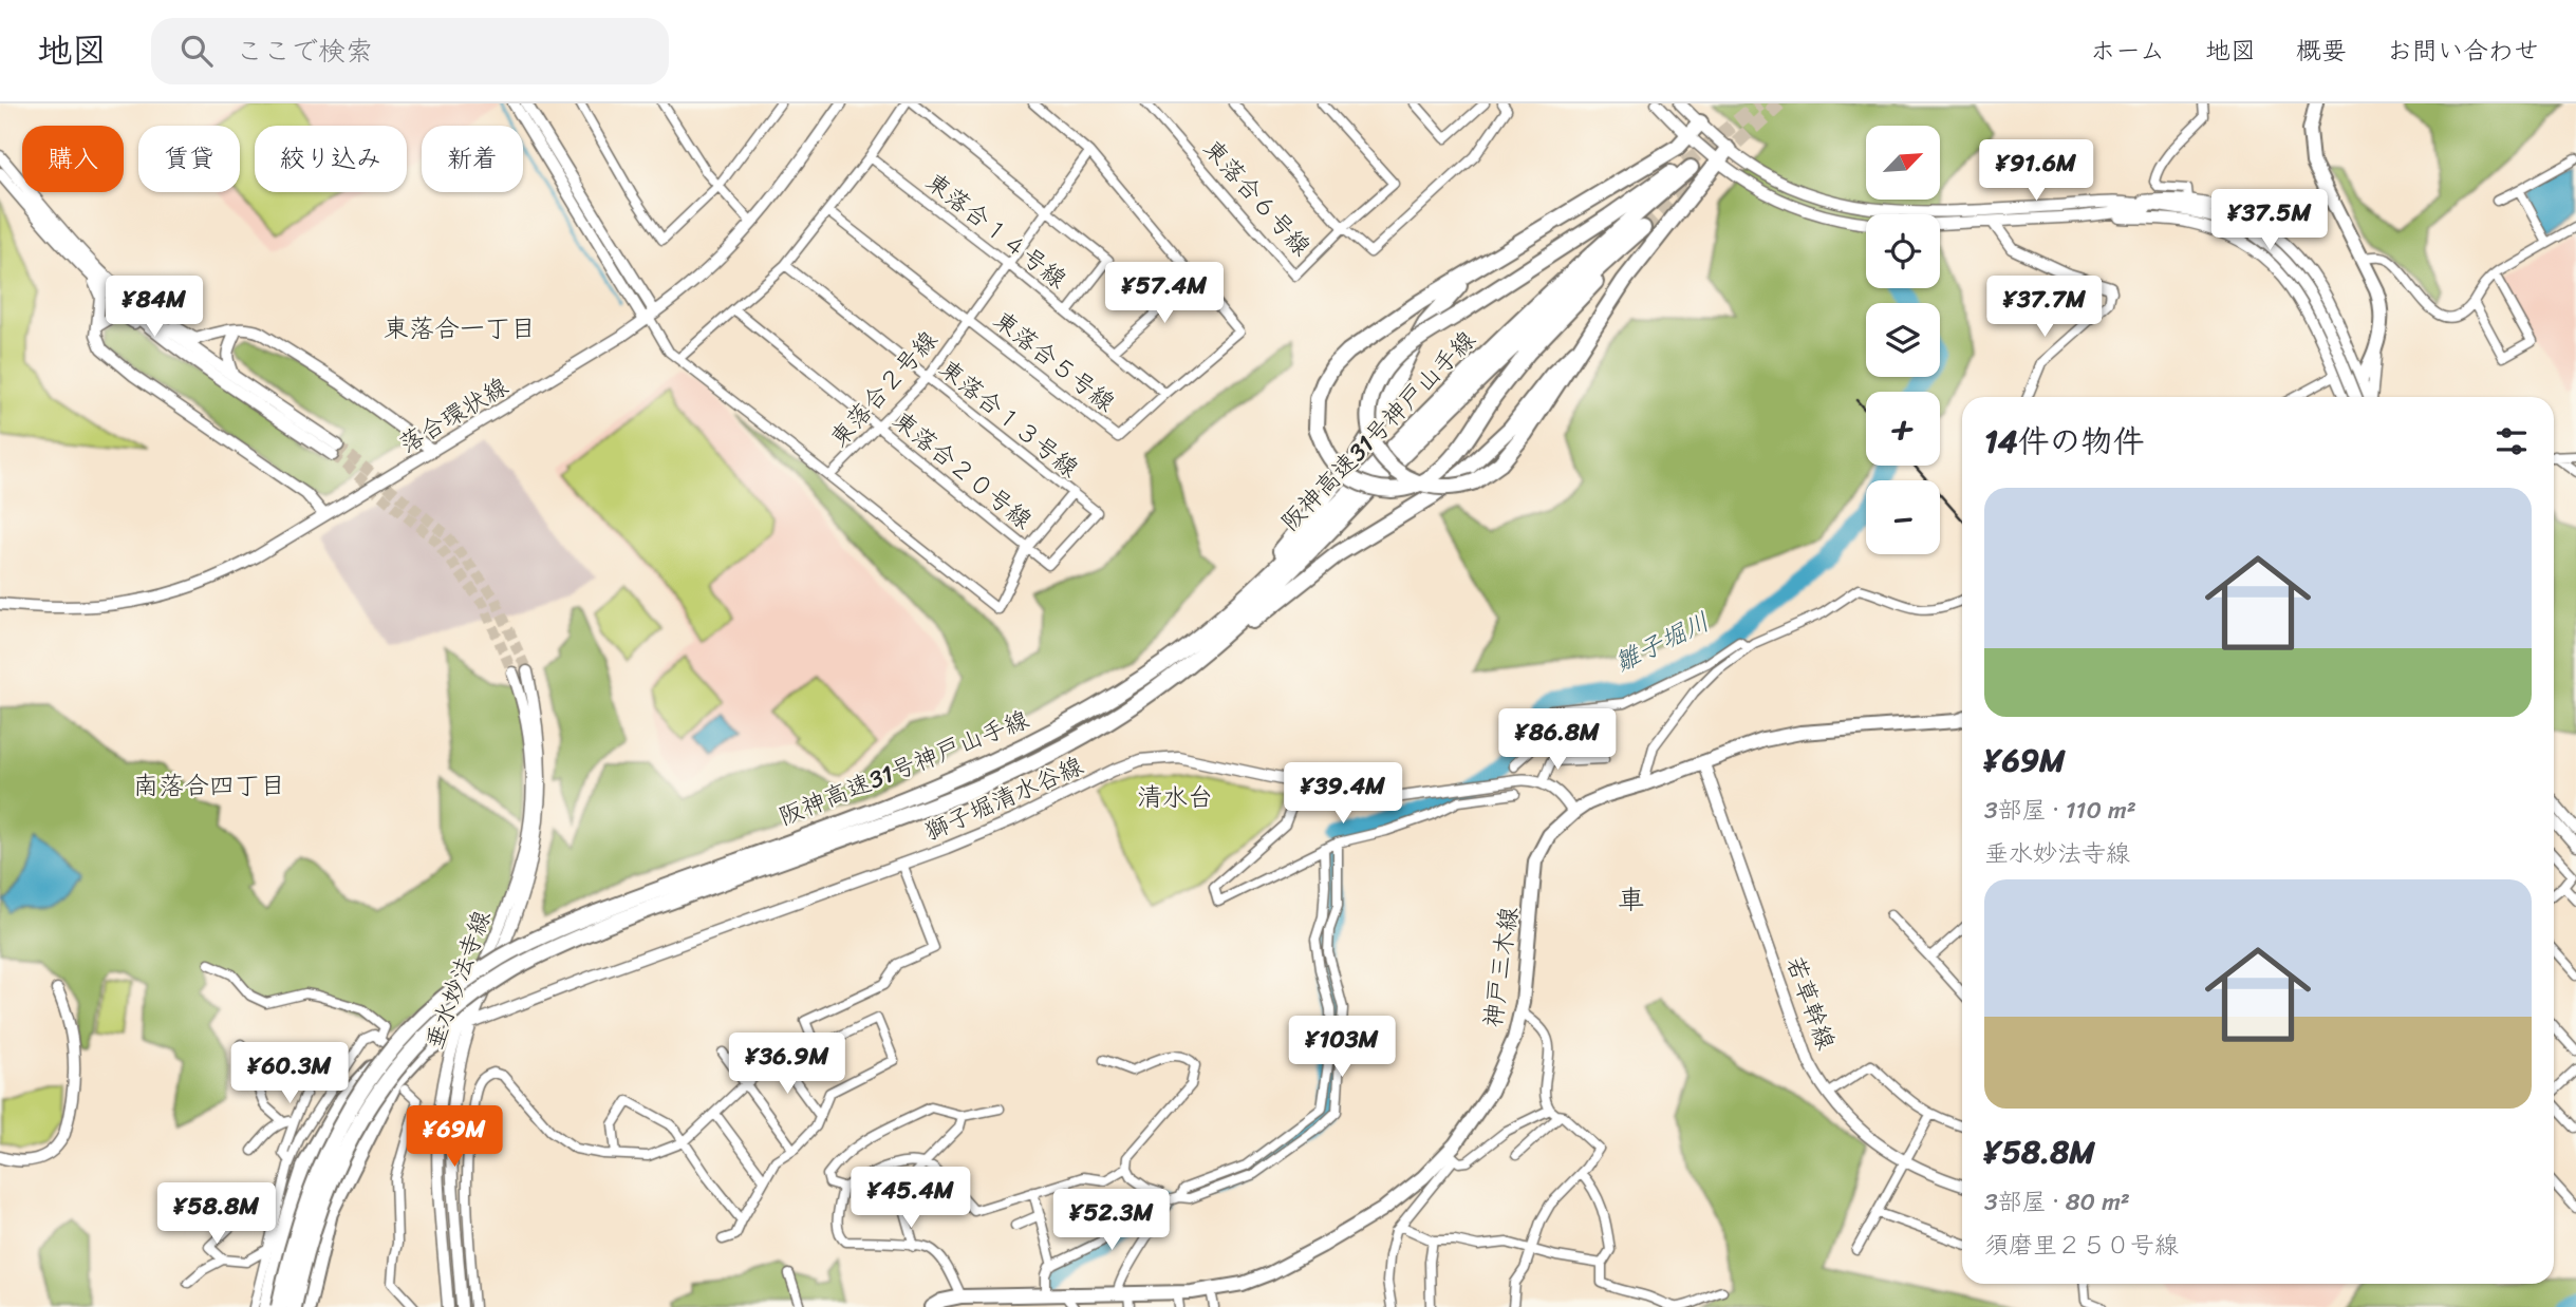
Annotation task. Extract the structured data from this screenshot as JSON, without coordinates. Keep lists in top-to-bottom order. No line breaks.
{"streets":{"highway":["阪神高速31号神戸山手線"],"main road":["神戸三木線"],"street":["東落合６号線","東落合１４号線","東落合５号線","東落合２号線","落合環状線","東落合１３号線","東落合２０号線","獅子堀清水谷線","垂水妙法寺線","若草幹線"]},"crossings":[["東落合１４号線","東落合５号線"],["東落合１４号線","東落合２号線"],["東落合５号線","東落合２号線"],["東落合２号線","落合環状線"],["東落合２号線","東落合１３号線"],["東落合２号線","東落合２０号線"],["東落合１３号線","東落合２０号線"],["獅子堀清水谷線","垂水妙法寺線"],["神戸三木線","若草幹線"]],"districts":["東落合一丁目","南落合四丁目","清水台","車"],"water":["雛子堀川"],"north":"top right","page":{"header":"地図","search":"ここで検索","nav":["ホーム","地図","概要","お問い合わせ"],"map_buttons":["+","−"],"chip":["購入","賃貸","絞り込み","新着"],"price":["¥91.6M","¥37.5M","¥57.4M","¥84M","¥37.7M","¥86.8M","¥39.4M","¥103M","¥36.9M","¥60.3M","¥69M","¥45.4M","¥58.8M","¥52.3M"],"heading":"14件の物件","list":[{"name":"¥69M","note":"3部屋 · 110 m² · 垂水妙法寺線"},{"name":"¥58.8M","note":"3部屋 · 80 m² · 須磨里２５０号線"}]}}
